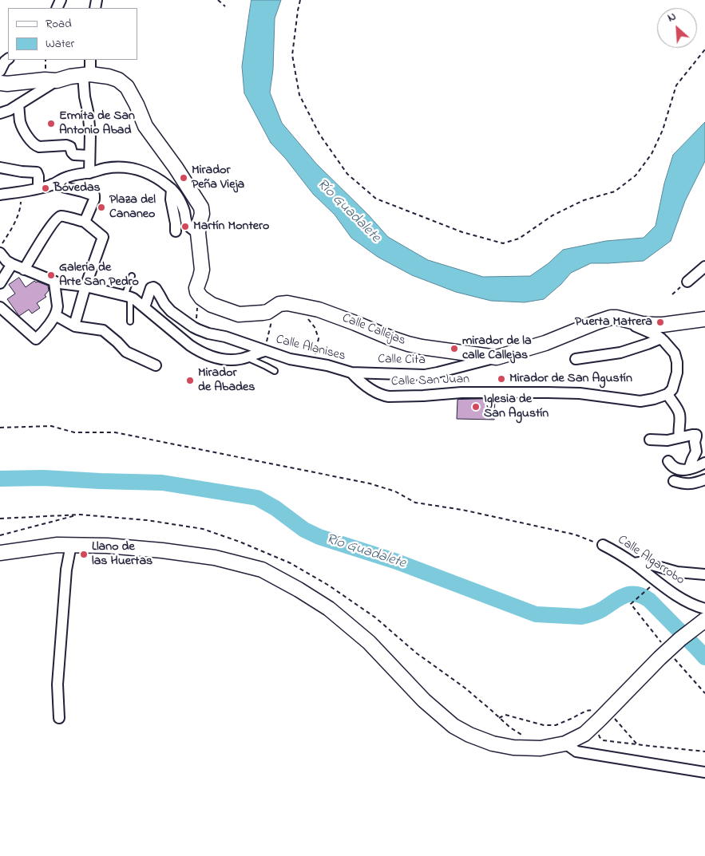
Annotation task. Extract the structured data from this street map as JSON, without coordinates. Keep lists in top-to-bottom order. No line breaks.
{"streets":{"street":["Calle Callejas","Calle Alanises","Calle Cita","Calle San Juan","Calle Algarrobo"]},"crossings":[["Calle Callejas","Calle Cita"],["Calle Alanises","Calle Cita"],["Calle Alanises","Calle San Juan"],["Calle Cita","Calle San Juan"]],"water":["Río Guadalete"],"places":["Ermita de San Antonio Abad","Mirador Peña Vieja","Bóvedas","Plaza del Cananeo","Martín Montero","Galeria de Arte San Pedro","Puerta Matrera","mirador de la calle Callejas","Mirador de San Agustín","Mirador de Abades","Iglesia de San Agustín","Llano de las Huertas"],"legend":["Road","Water"],"north":"top left"}
